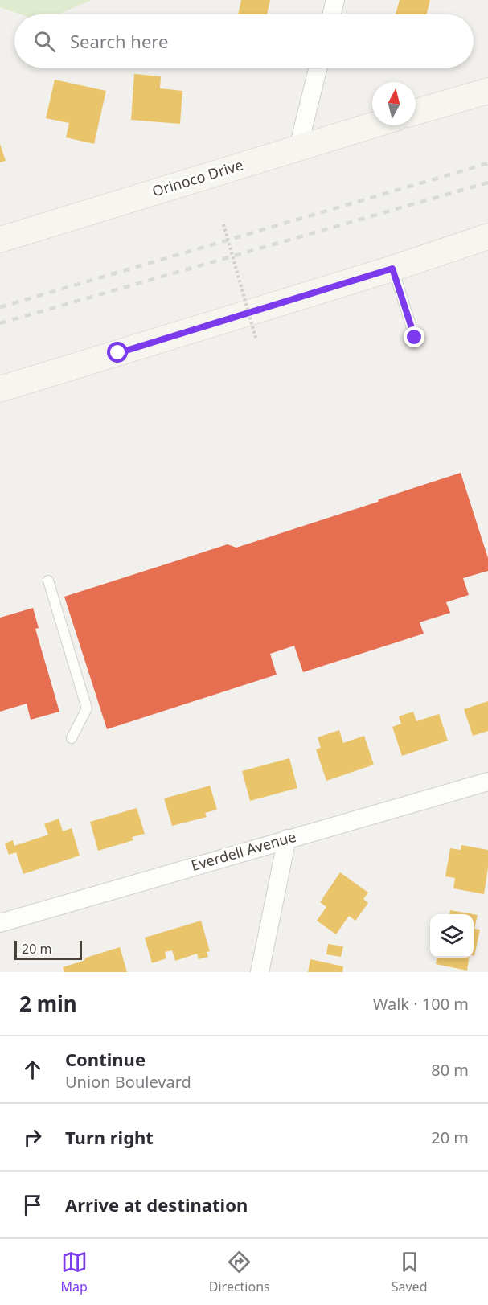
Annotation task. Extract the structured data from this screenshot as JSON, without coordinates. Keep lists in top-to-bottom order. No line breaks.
{"streets":{"main road":["Orinoco Drive"],"street":["Everdell Avenue"]},"scale_bar":"20 m","north":"top","page":{"search":"Search here","scale":"20 m","heading":["2 min","Walk · 100 m"],"list":[["Continue","Union Boulevard","80 m"],["Turn right","20 m"],"Arrive at destination"],"nav":["Map","Directions","Saved"]}}
